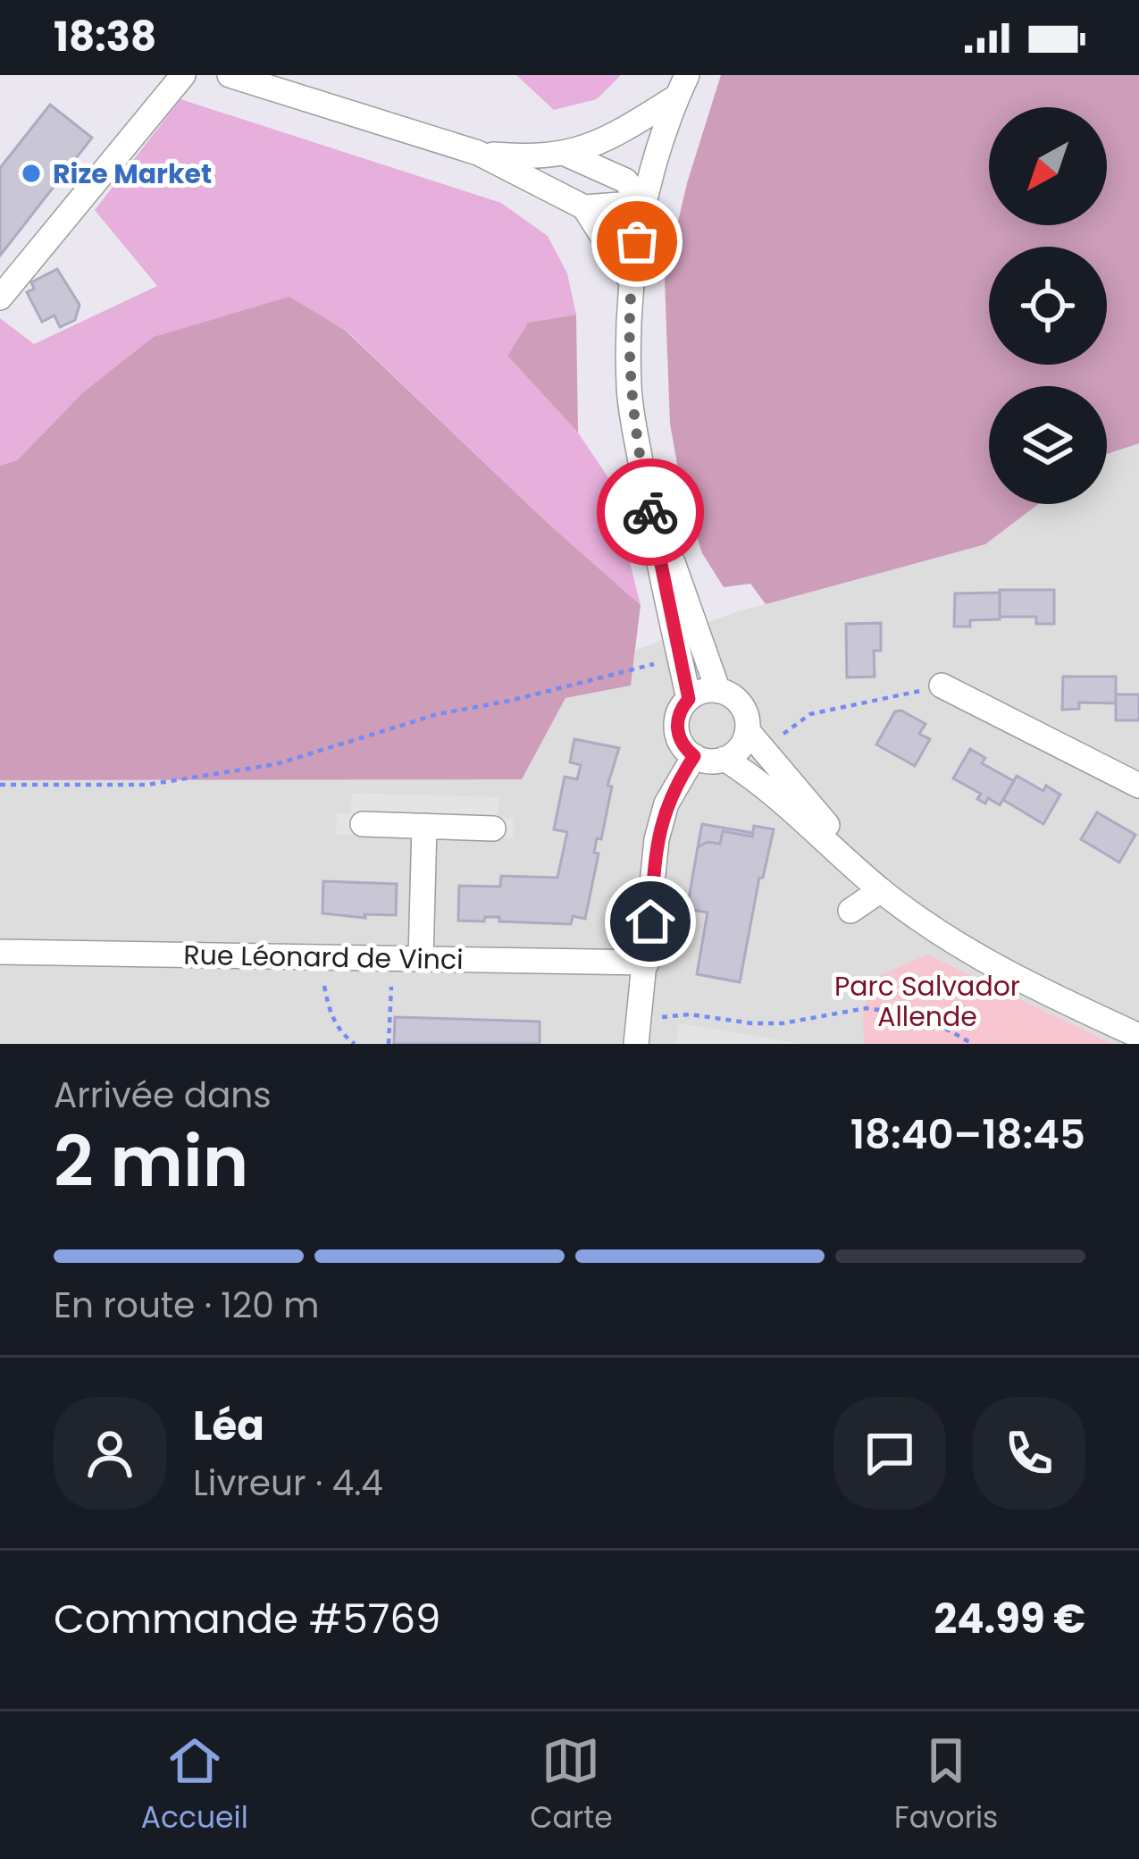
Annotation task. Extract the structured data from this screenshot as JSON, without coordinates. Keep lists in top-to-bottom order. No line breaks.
{"streets":{"street":["Rue Léonard de Vinci"]},"parks":["Parc Salvador Allende"],"places":["Rize Market"],"north":"bottom left","page":{"status":"18:38","heading":["2 min","Arrivée dans","18:40–18:45"],"panel":["Léa","Livreur · 4.4","Commande #5769","24.99 €"],"bar":"En route · 120 m","tabs":["Accueil","Carte","Favoris"]}}
